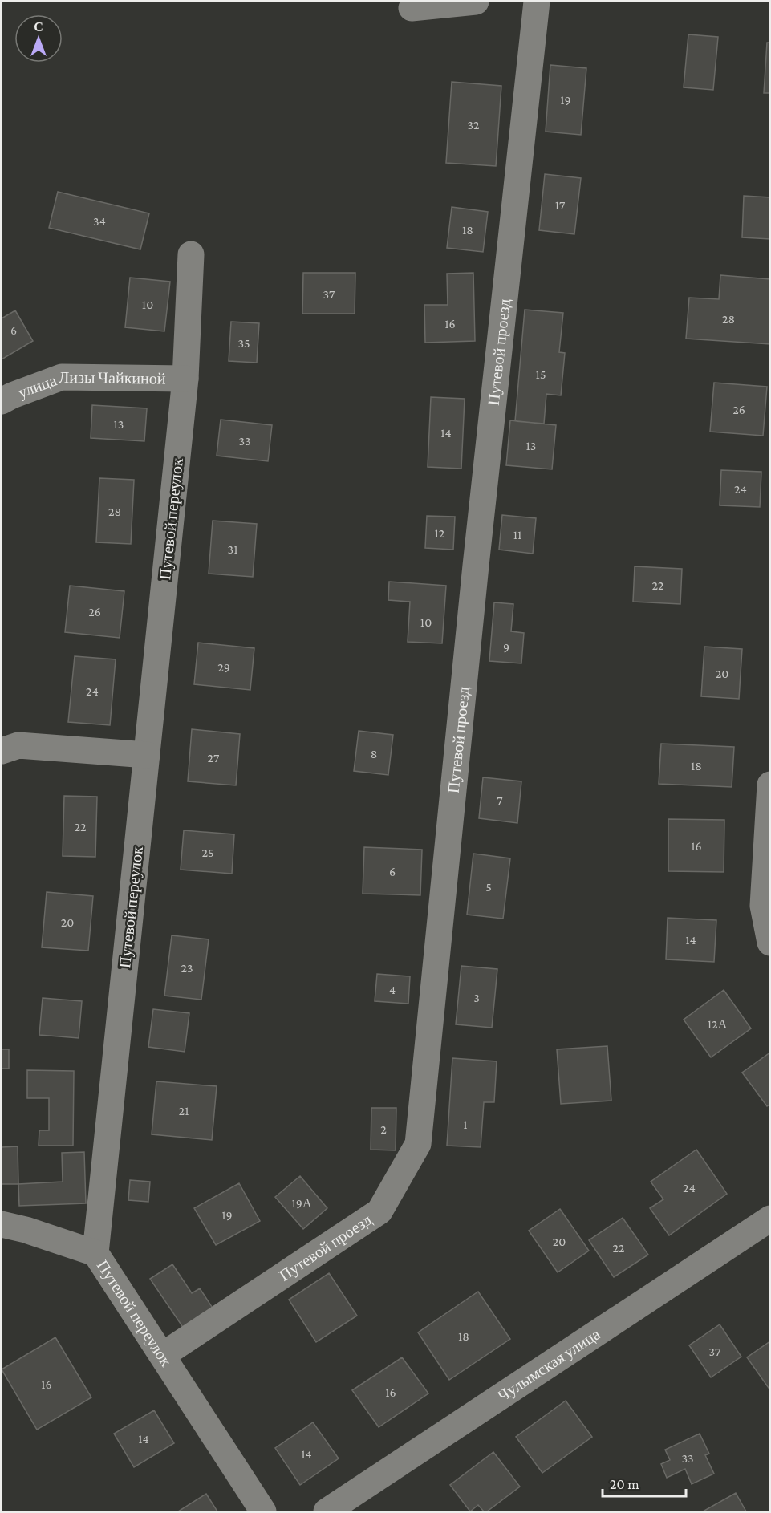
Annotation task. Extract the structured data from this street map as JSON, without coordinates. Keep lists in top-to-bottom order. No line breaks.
{"streets":{"street":["Путевой проезд","улица Лизы Чайкиной","Путевой переулок","Чулымская улица"]},"crossings":[["Путевой проезд","Путевой переулок"],["улица Лизы Чайкиной","Путевой переулок"]],"house_numbers":["19","32","17","34","18","37","10","28","16","6","35","15","26","13","14","33","13","24","28","12","11","31","22","26","10","9","29","20","24","8","27","18","7","22","16","25","6","5","20","14","23","4","3","12А","21","1","2","24","19А","19","20","22","18","37","16","16","14","14","33"],"scale_bar":"20 m","north":"top"}
